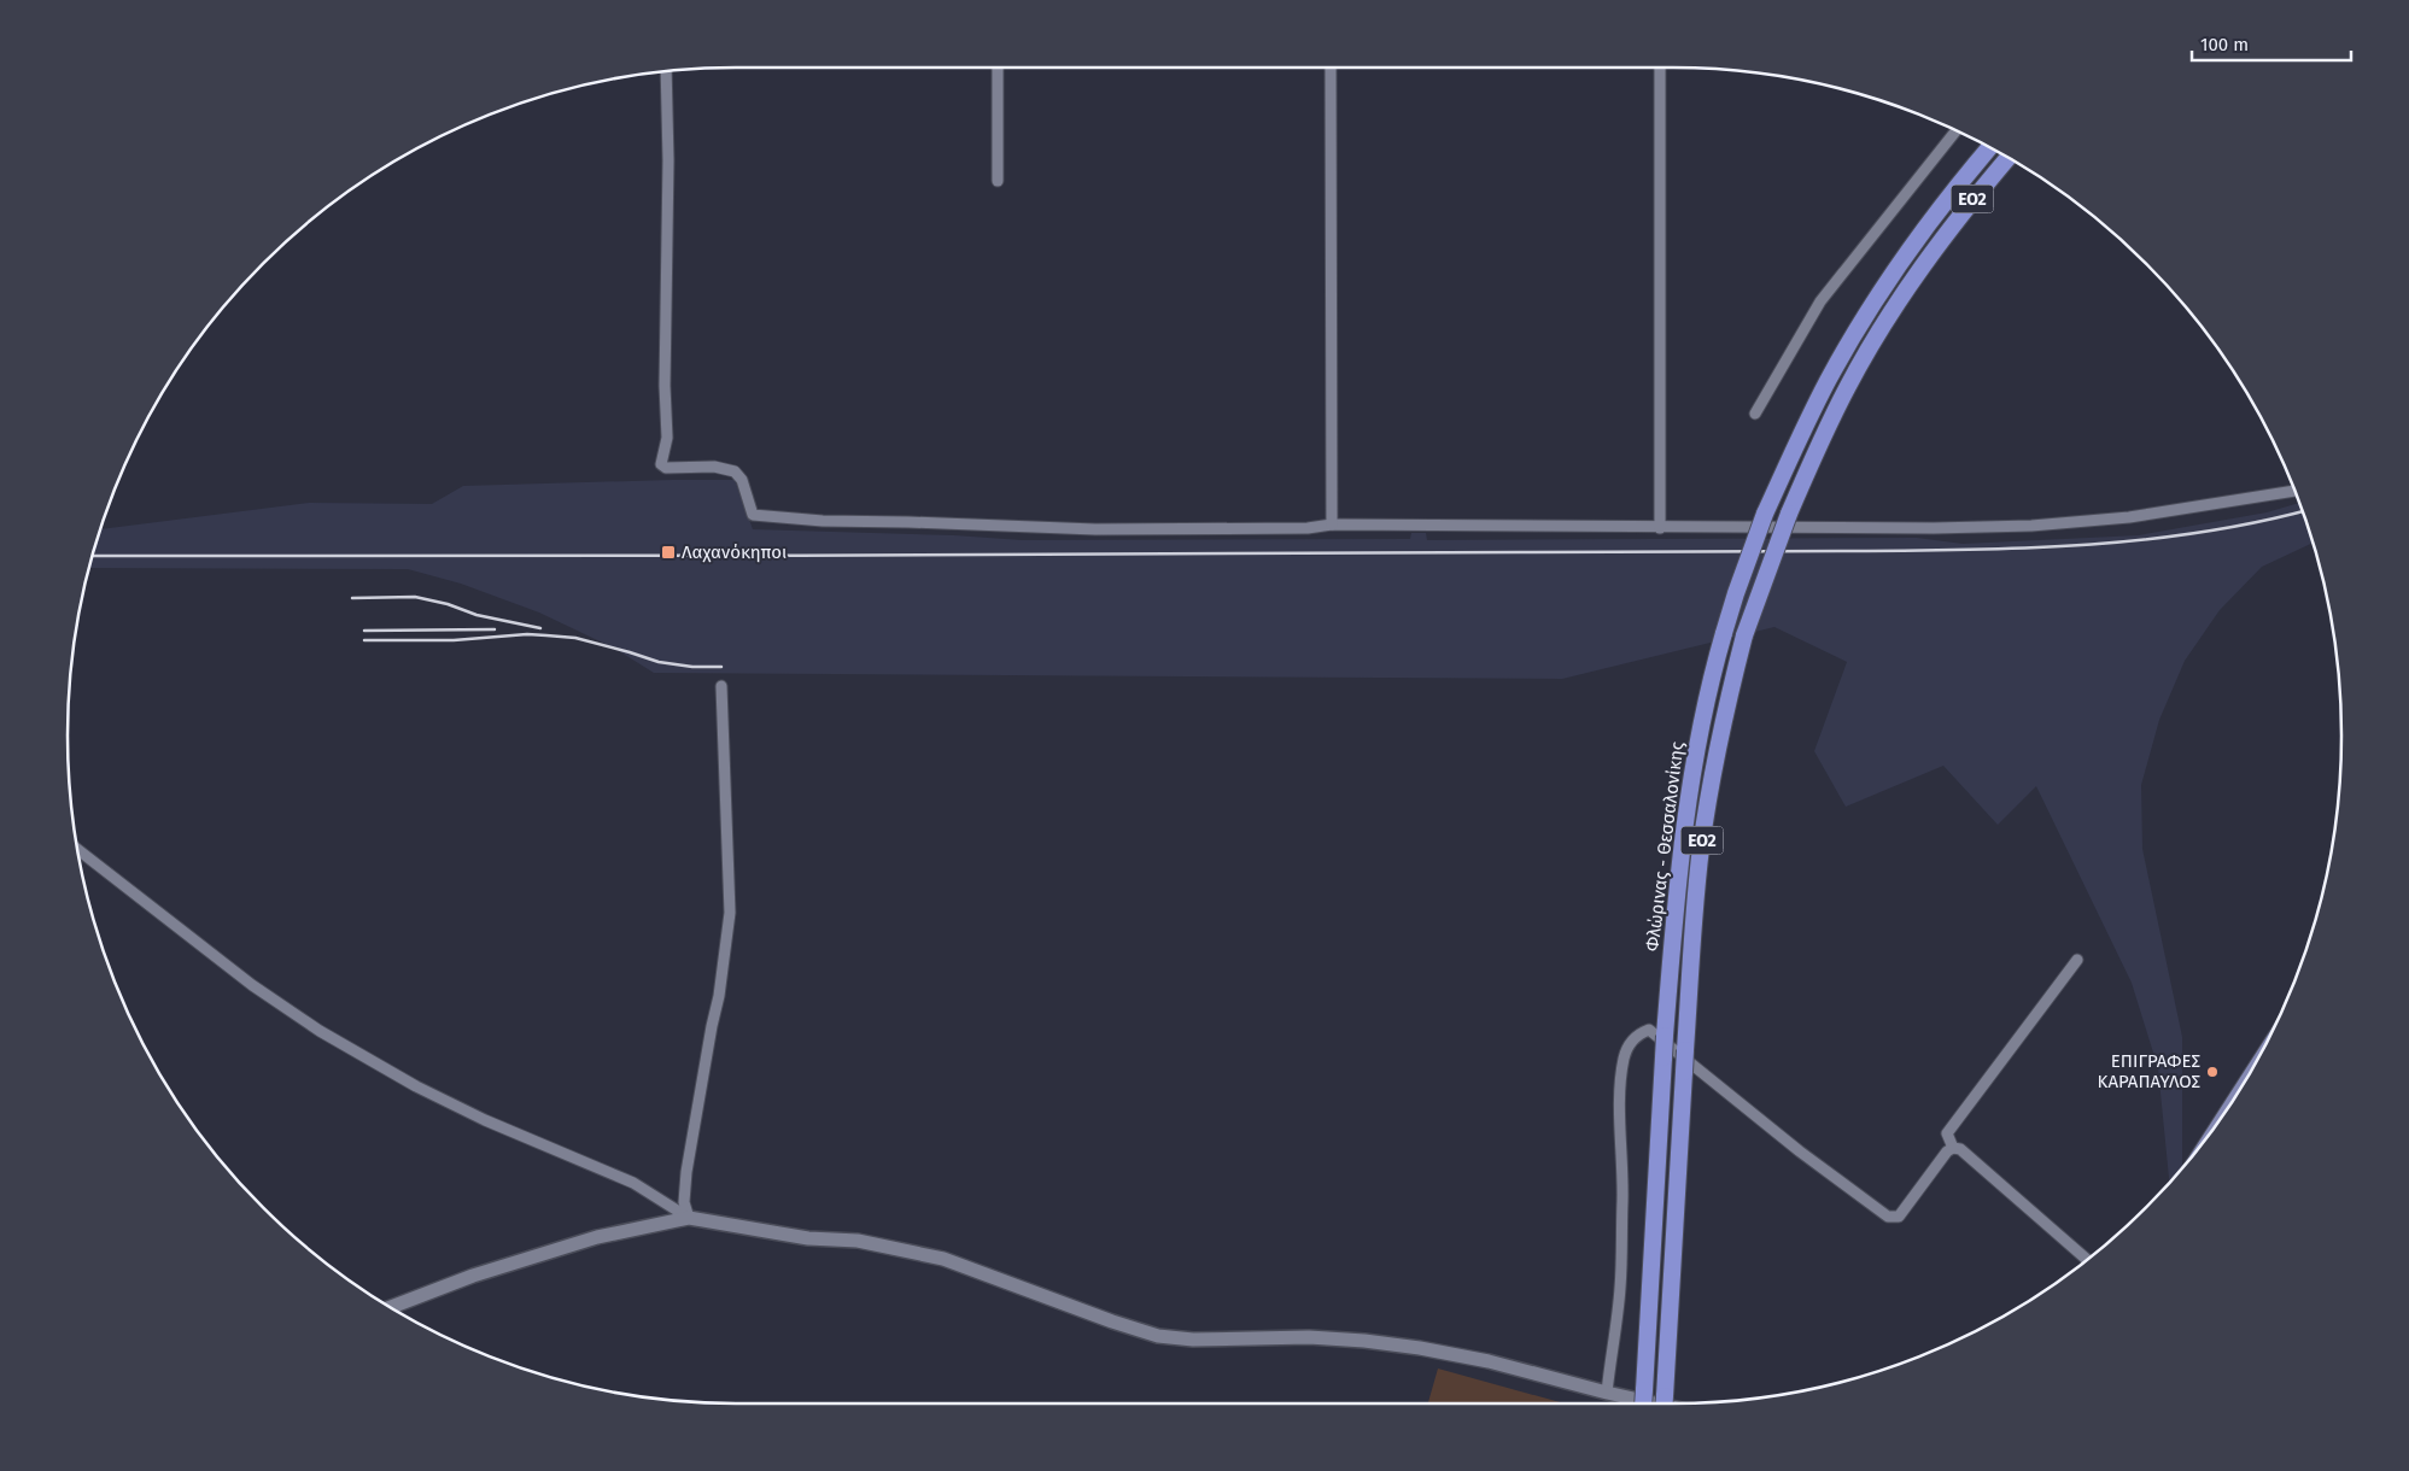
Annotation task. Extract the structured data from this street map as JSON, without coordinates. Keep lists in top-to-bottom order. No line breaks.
{"streets":{"main road":["ΕΟ2","Φλώρινας - Θεσσαλονίκης"]},"places":{"transit":["Λαχανόκηποι"],"other":["ΕΠΙΓΡΑΦΕΣ ΚΑΡΑΠΑΥΛΟΣ"]},"scale_bar":"100 m"}
